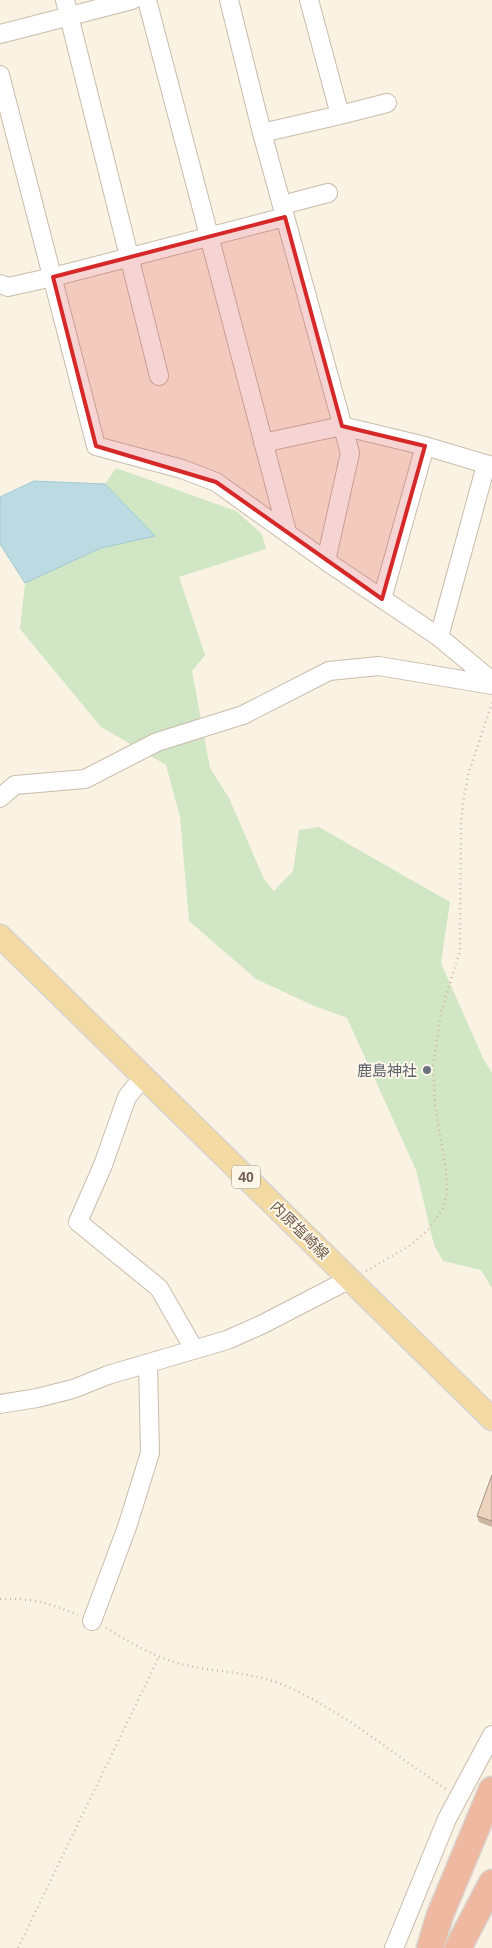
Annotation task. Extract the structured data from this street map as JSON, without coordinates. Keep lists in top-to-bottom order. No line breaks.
{"streets":{"main road":["40","内原塩崎線"]},"places":["鹿島神社"]}
